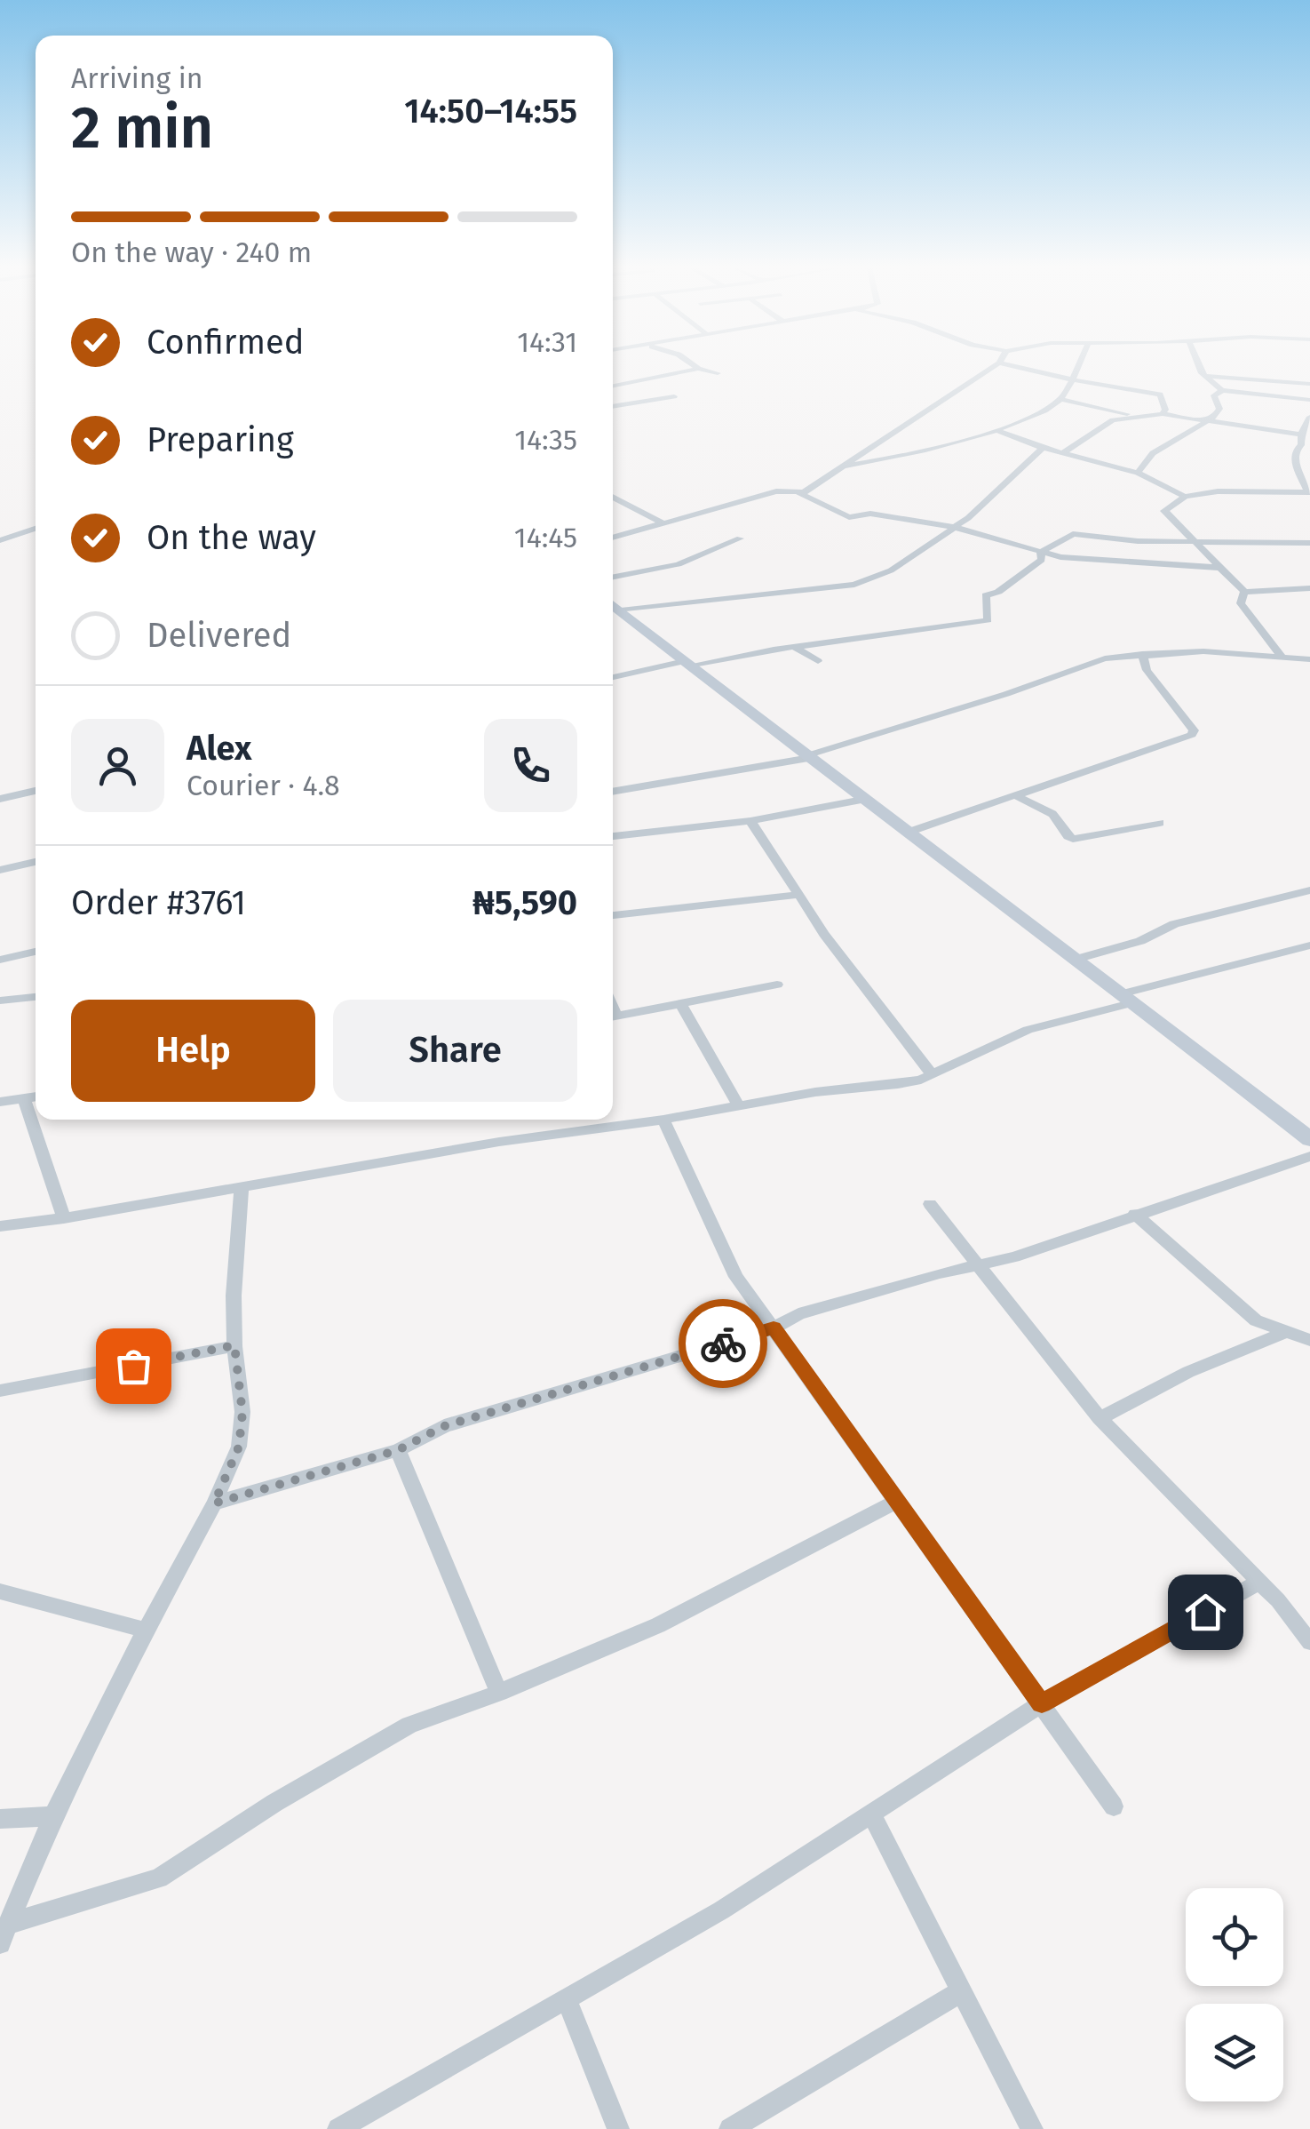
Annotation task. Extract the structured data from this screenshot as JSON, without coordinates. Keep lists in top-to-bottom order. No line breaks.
{"page":{"heading":["2 min","Arriving in","14:50–14:55"],"panel":["Alex","Courier · 4.8","Order #3761","₦5,590"],"bar":"On the way · 240 m","list":[["Confirmed","14:31"],["Preparing","14:35"],["On the way","14:45"],"Delivered"],"buttons":["Help","Share"]}}
